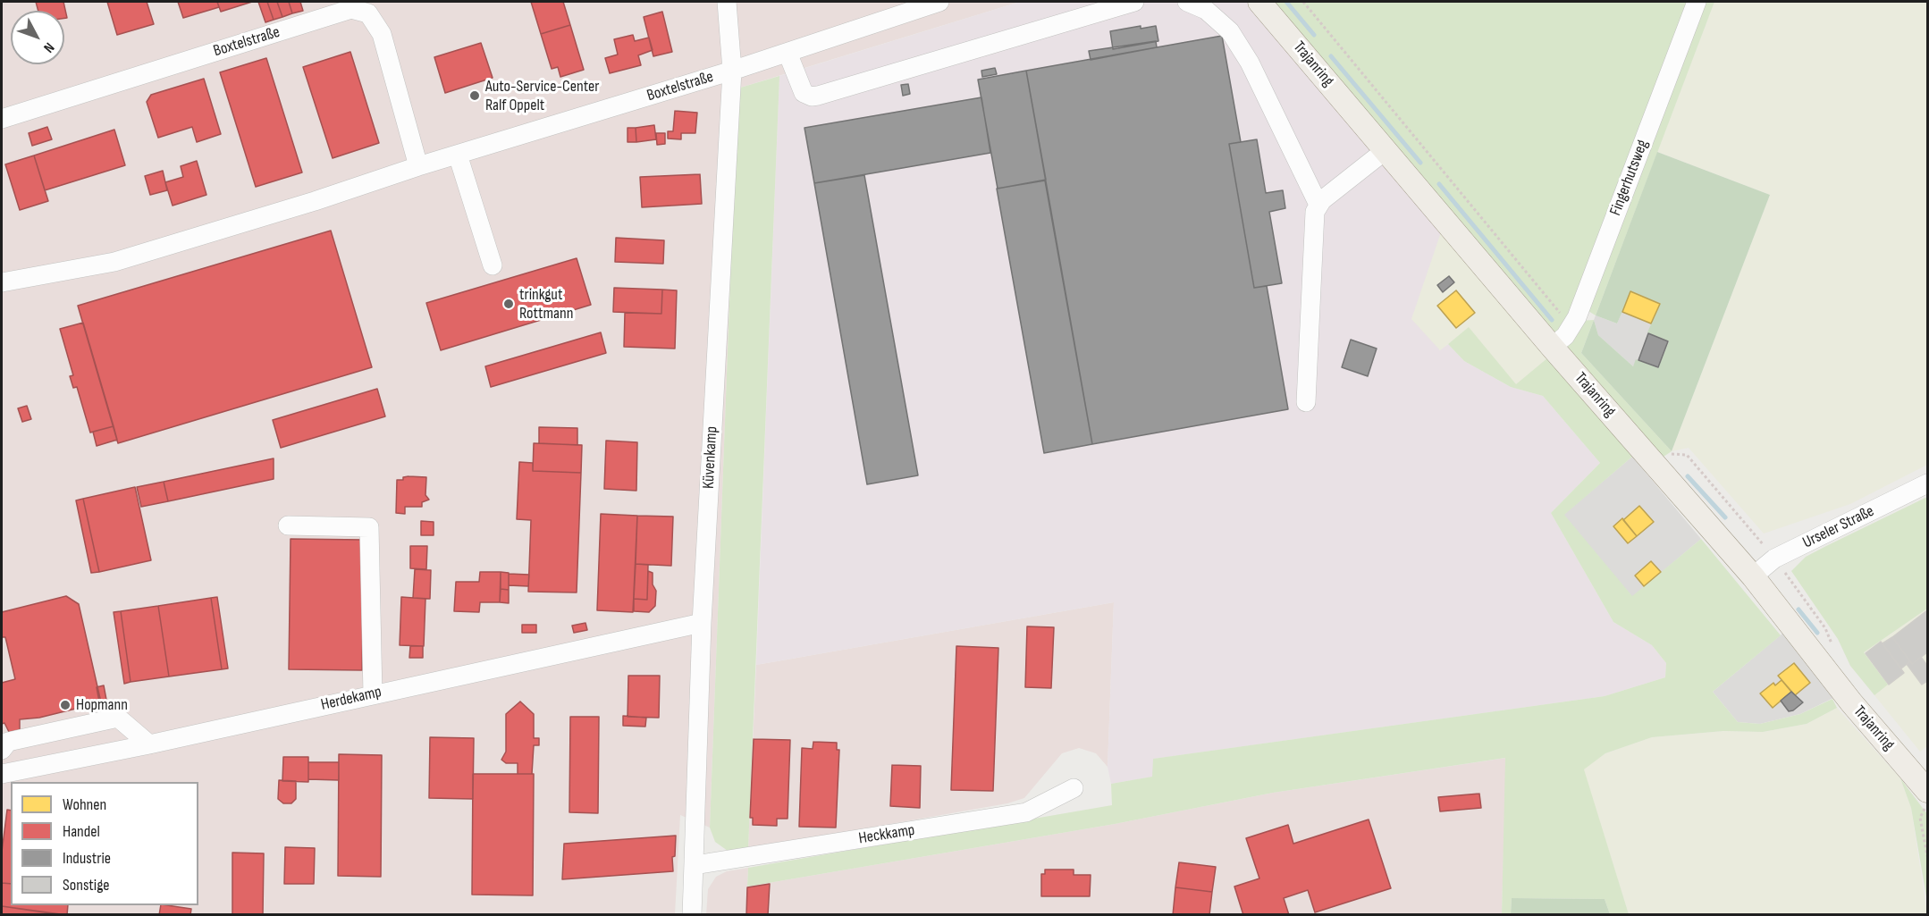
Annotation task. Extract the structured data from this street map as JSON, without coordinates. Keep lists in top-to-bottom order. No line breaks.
{"streets":{"main road":["Trajanring"],"street":["Boxtelstraße","Fingerhutsweg","Küvenkamp","Urseler Straße","Herdekamp","Heckkamp"]},"crossings":[["Boxtelstraße","Küvenkamp"],["Trajanring","Fingerhutsweg"],["Trajanring","Urseler Straße"],["Küvenkamp","Herdekamp"],["Küvenkamp","Heckkamp"]],"places":["Auto-Service-Center Ralf Oppelt","trinkgut Rottmann","Hopmann"],"legend":["Wohnen","Handel","Industrie","Sonstige"],"north":"bottom right"}
